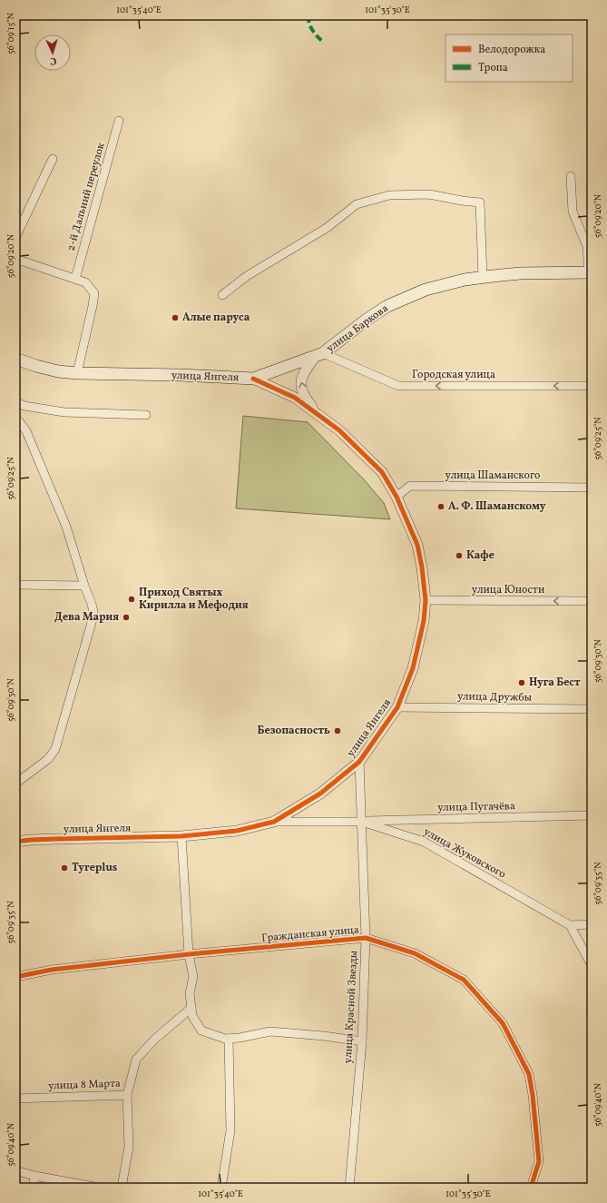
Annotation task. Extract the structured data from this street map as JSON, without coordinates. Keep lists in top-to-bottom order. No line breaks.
{"streets":{"main road":["улица Баркова","улица Янгеля"],"street":["2-й Дальний переулок","Городская улица","улица Шаманского","улица Юности","улица Дружбы","улица Пугачёва","улица Жуковского","Гражданская улица","улица Красной Звезды","улица 8 Марта"]},"crossings":[["улица Баркова","Городская улица"],["улица Баркова","улица Янгеля"],["улица Янгеля","улица Шаманского"],["улица Янгеля","улица Юности"],["улица Янгеля","улица Дружбы"],["улица Янгеля","улица Жуковского"],["улица Янгеля","улица Красной Звезды"],["улица Пугачёва","улица Жуковского"],["улица Пугачёва","улица Красной Звезды"],["улица Жуковского","улица Красной Звезды"],["Гражданская улица","улица Красной Звезды"]],"one_way":["Городская улица","улица Юности"],"places":["Алые паруса","А. Ф. Шаманскому","Кафе","Приход Святых Кирилла и Мефодия","Дева Мария","Нуга Бест","Безопасность","Tyreplus"],"legend":["Велодорожка","Тропа"],"north":"bottom","coordinates":["101°35'40\"E","101°35'30\"E","56°09'15\"N","56°09'20\"N","56°09'25\"N","56°09'30\"N","56°09'35\"N","56°09'40\"N"]}
